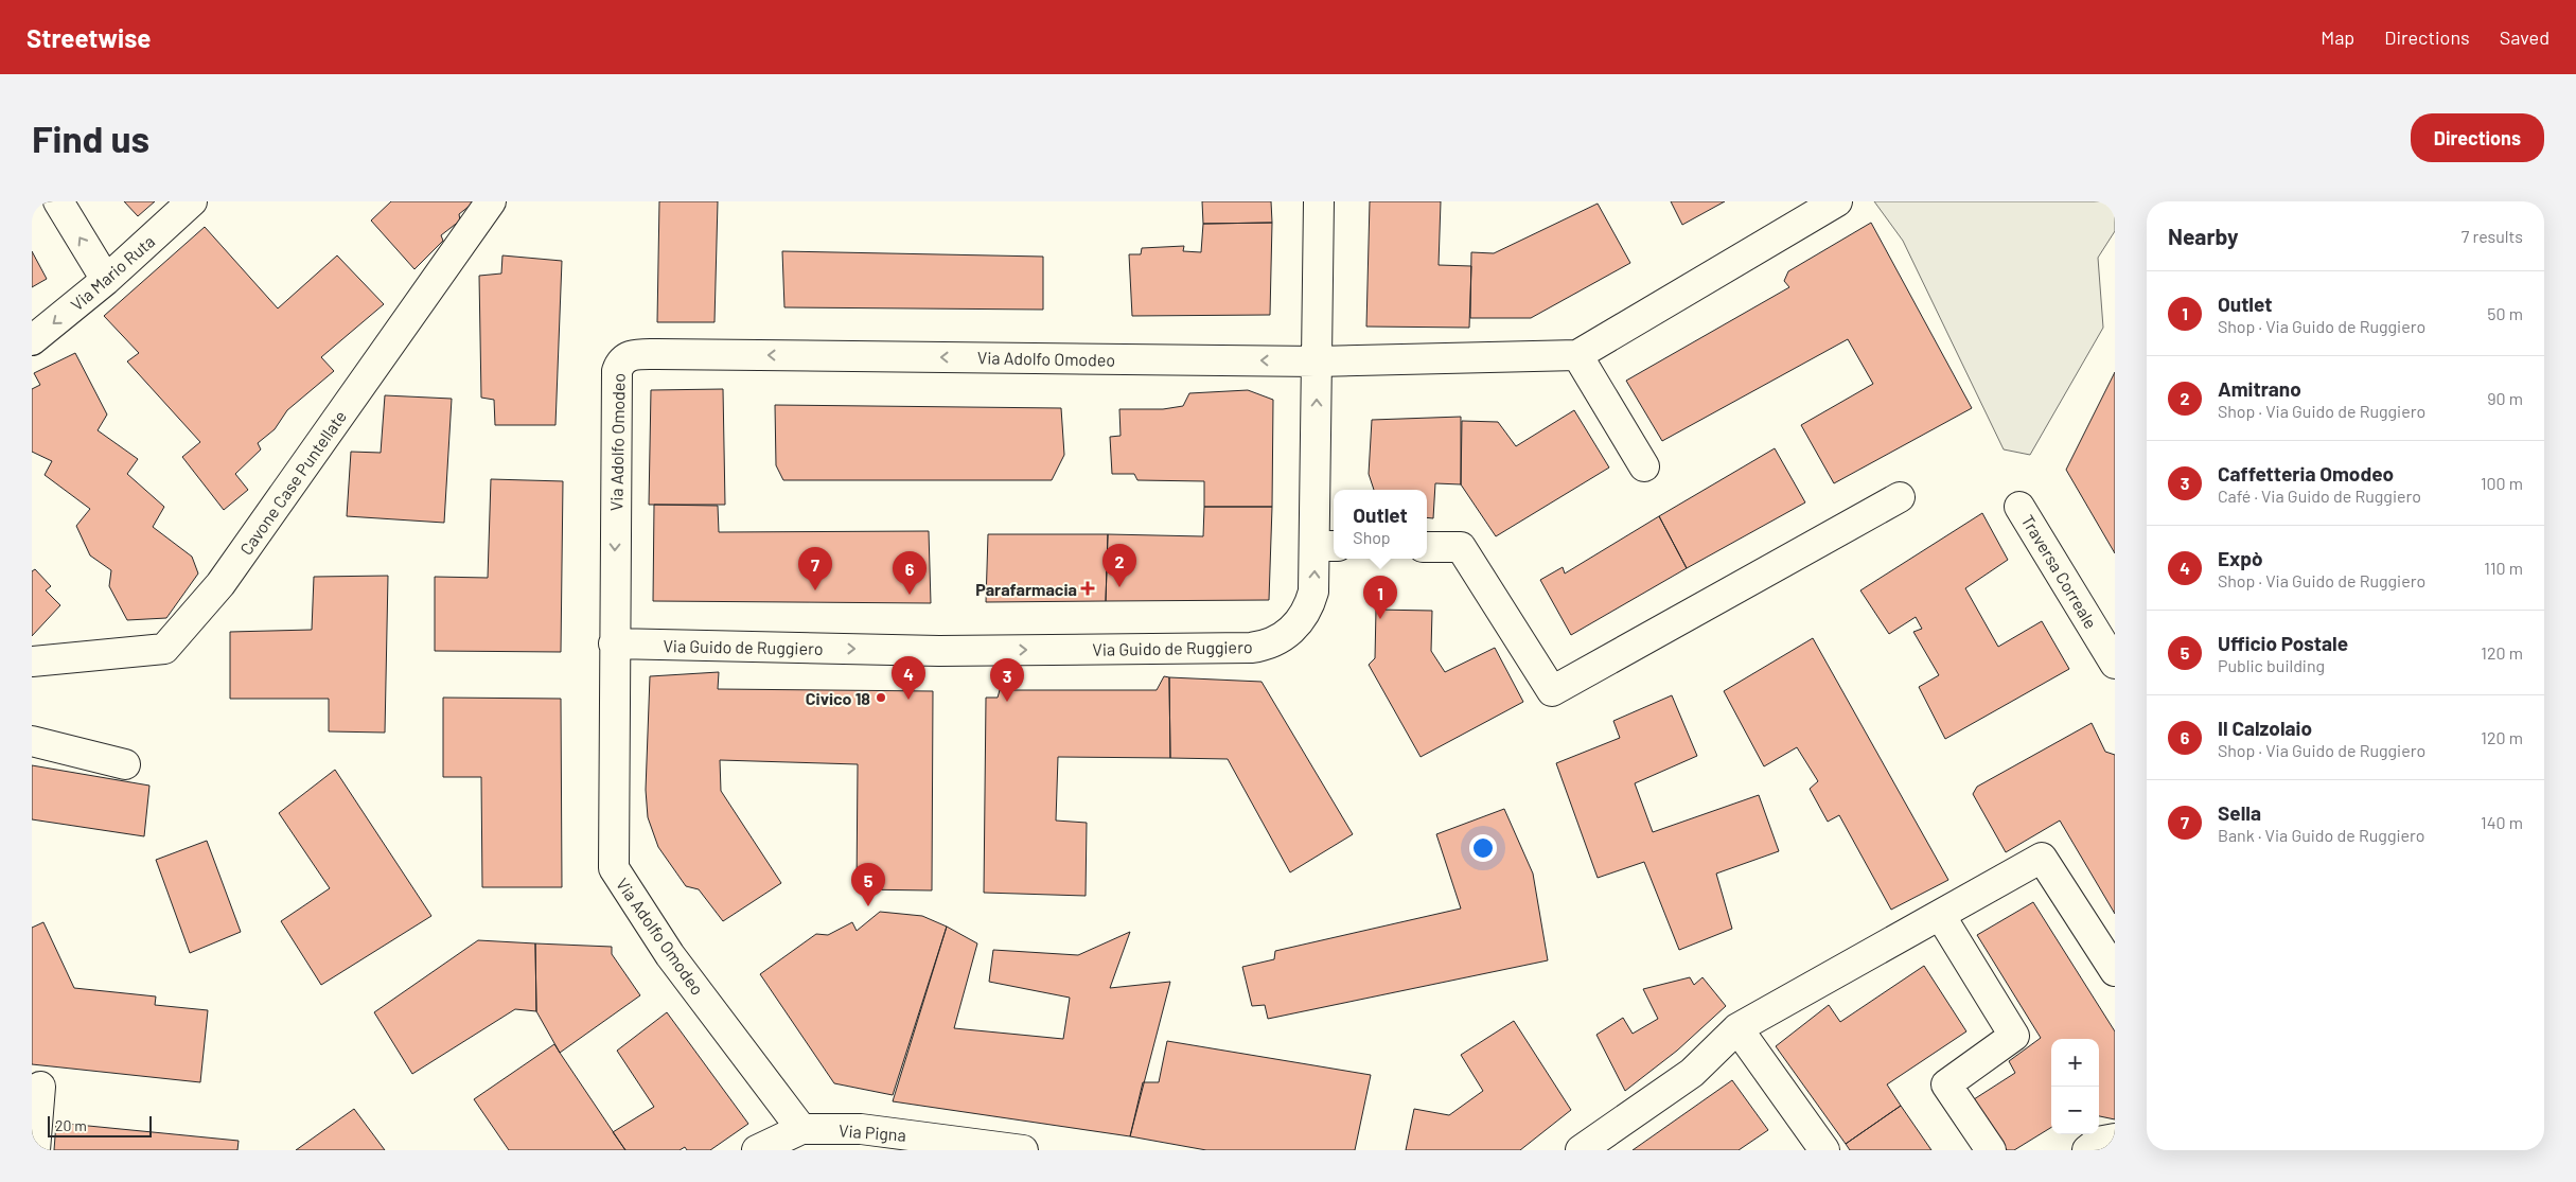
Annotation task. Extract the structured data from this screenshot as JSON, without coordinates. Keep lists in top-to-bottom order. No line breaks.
{"streets":{"street":["Via Mario Ruta","Via Adolfo Omodeo","Cavone Case Puntellate","Traversa Correale","Via Guido de Ruggiero","Via Pigna"]},"crossings":[["Via Adolfo Omodeo","Via Guido de Ruggiero"],["Via Adolfo Omodeo","Via Pigna"]],"one_way":["Via Mario Ruta"],"places":{"health":["Parafarmacia"],"other":["Civico 18"]},"scale_bar":"20 m","page":{"header":"Streetwise","nav":["Map","Directions","Saved"],"buttons":"Directions","title":"Find us","heading":["Nearby","7 results"],"list":[{"mark":"1","name":"Outlet","note":"Shop · Via Guido de Ruggiero","value":"50 m"},{"mark":"2","name":"Amitrano","note":"Shop · Via Guido de Ruggiero","value":"90 m"},{"mark":"3","name":"Caffetteria Omodeo","note":"Café · Via Guido de Ruggiero","value":"100 m"},{"mark":"4","name":"Expò","note":"Shop · Via Guido de Ruggiero","value":"110 m"},{"mark":"5","name":"Ufficio Postale","note":"Public building","value":"120 m"},{"mark":"6","name":"Il Calzolaio","note":"Shop · Via Guido de Ruggiero","value":"120 m"},{"mark":"7","name":"Sella","note":"Bank · Via Guido de Ruggiero","value":"140 m"}],"popup":["Outlet","Shop"],"pins":["2","7","6","1","4","3","5"],"map_buttons":["+","−"],"scale":"20 m"}}
